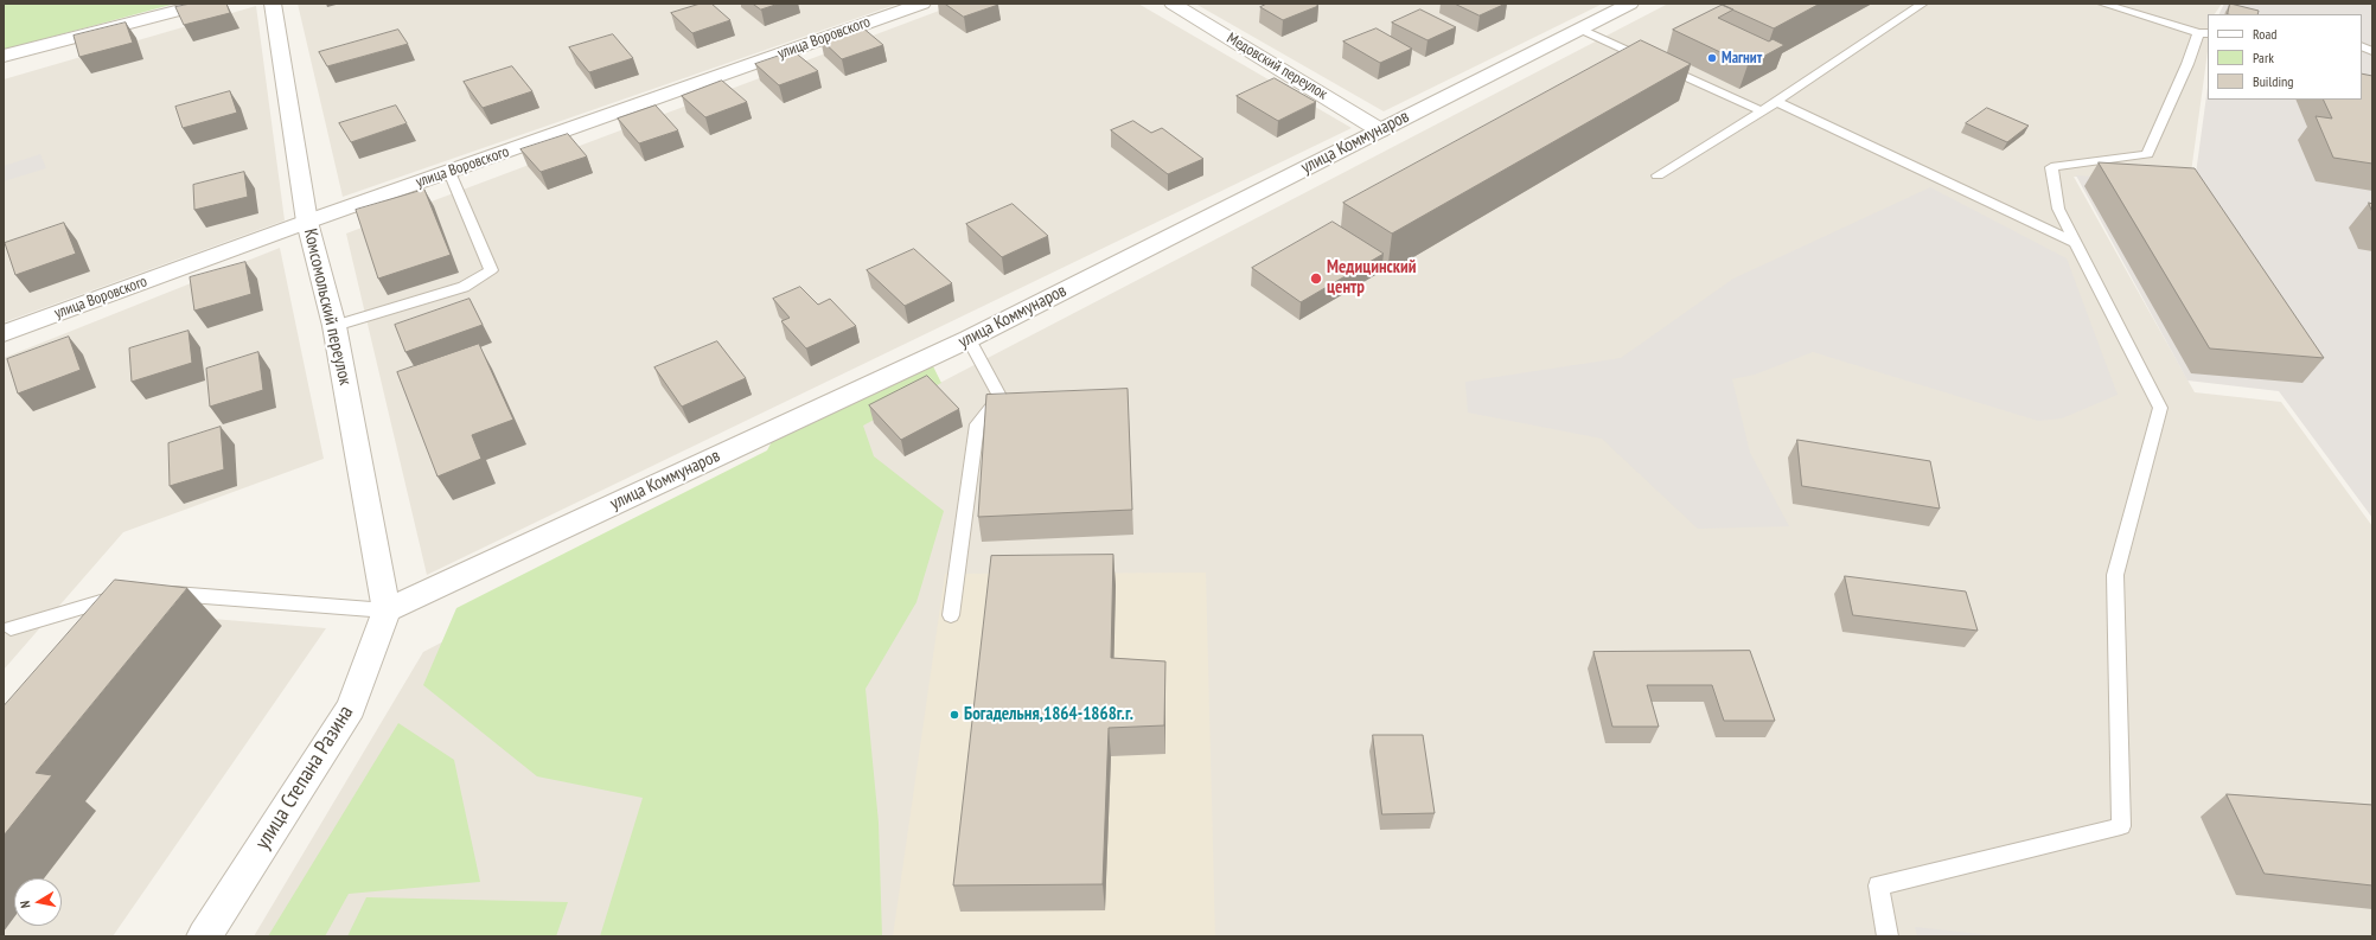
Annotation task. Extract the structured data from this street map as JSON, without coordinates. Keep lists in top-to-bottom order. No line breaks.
{"streets":{"street":["улица Воровского","Медовский переулок","улица Коммунаров","Комсомольский переулок","улица Степана Разина"]},"crossings":[["улица Воровского","Комсомольский переулок"],["Медовский переулок","улица Коммунаров"],["улица Коммунаров","Комсомольский переулок"],["улица Коммунаров","улица Степана Разина"],["Комсомольский переулок","улица Степана Разина"]],"places":["Магнит","Медицинский центр","Богадельня,1864-1868г.г."],"legend":["Road","Park","Building"],"north":"left"}
